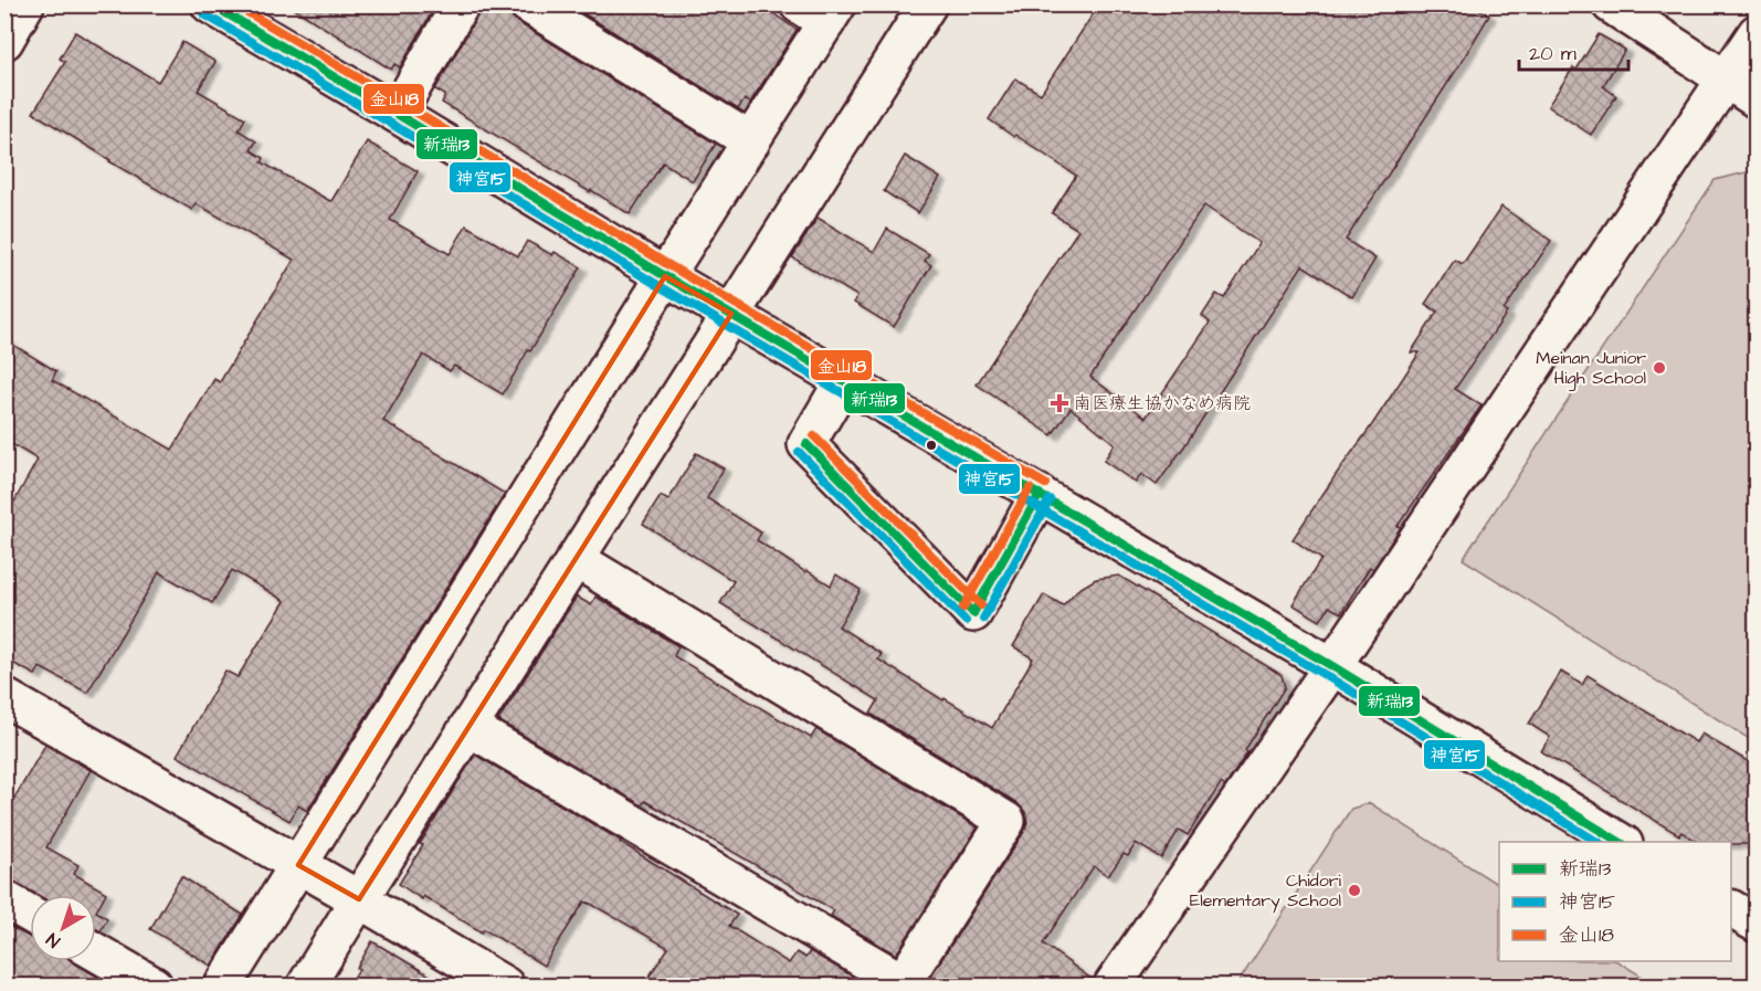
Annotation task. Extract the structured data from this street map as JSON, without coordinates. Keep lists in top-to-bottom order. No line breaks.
{"places":{"other":["Meinan Junior High School","Chidori Elementary School"],"health":["南医療生協かなめ病院"]},"lines":["transit line 新瑞13","transit line 金山18","transit line 神宮15"],"legend":["新瑞13","神宮15","金山18"],"scale_bar":"20 m","north":"bottom left"}
